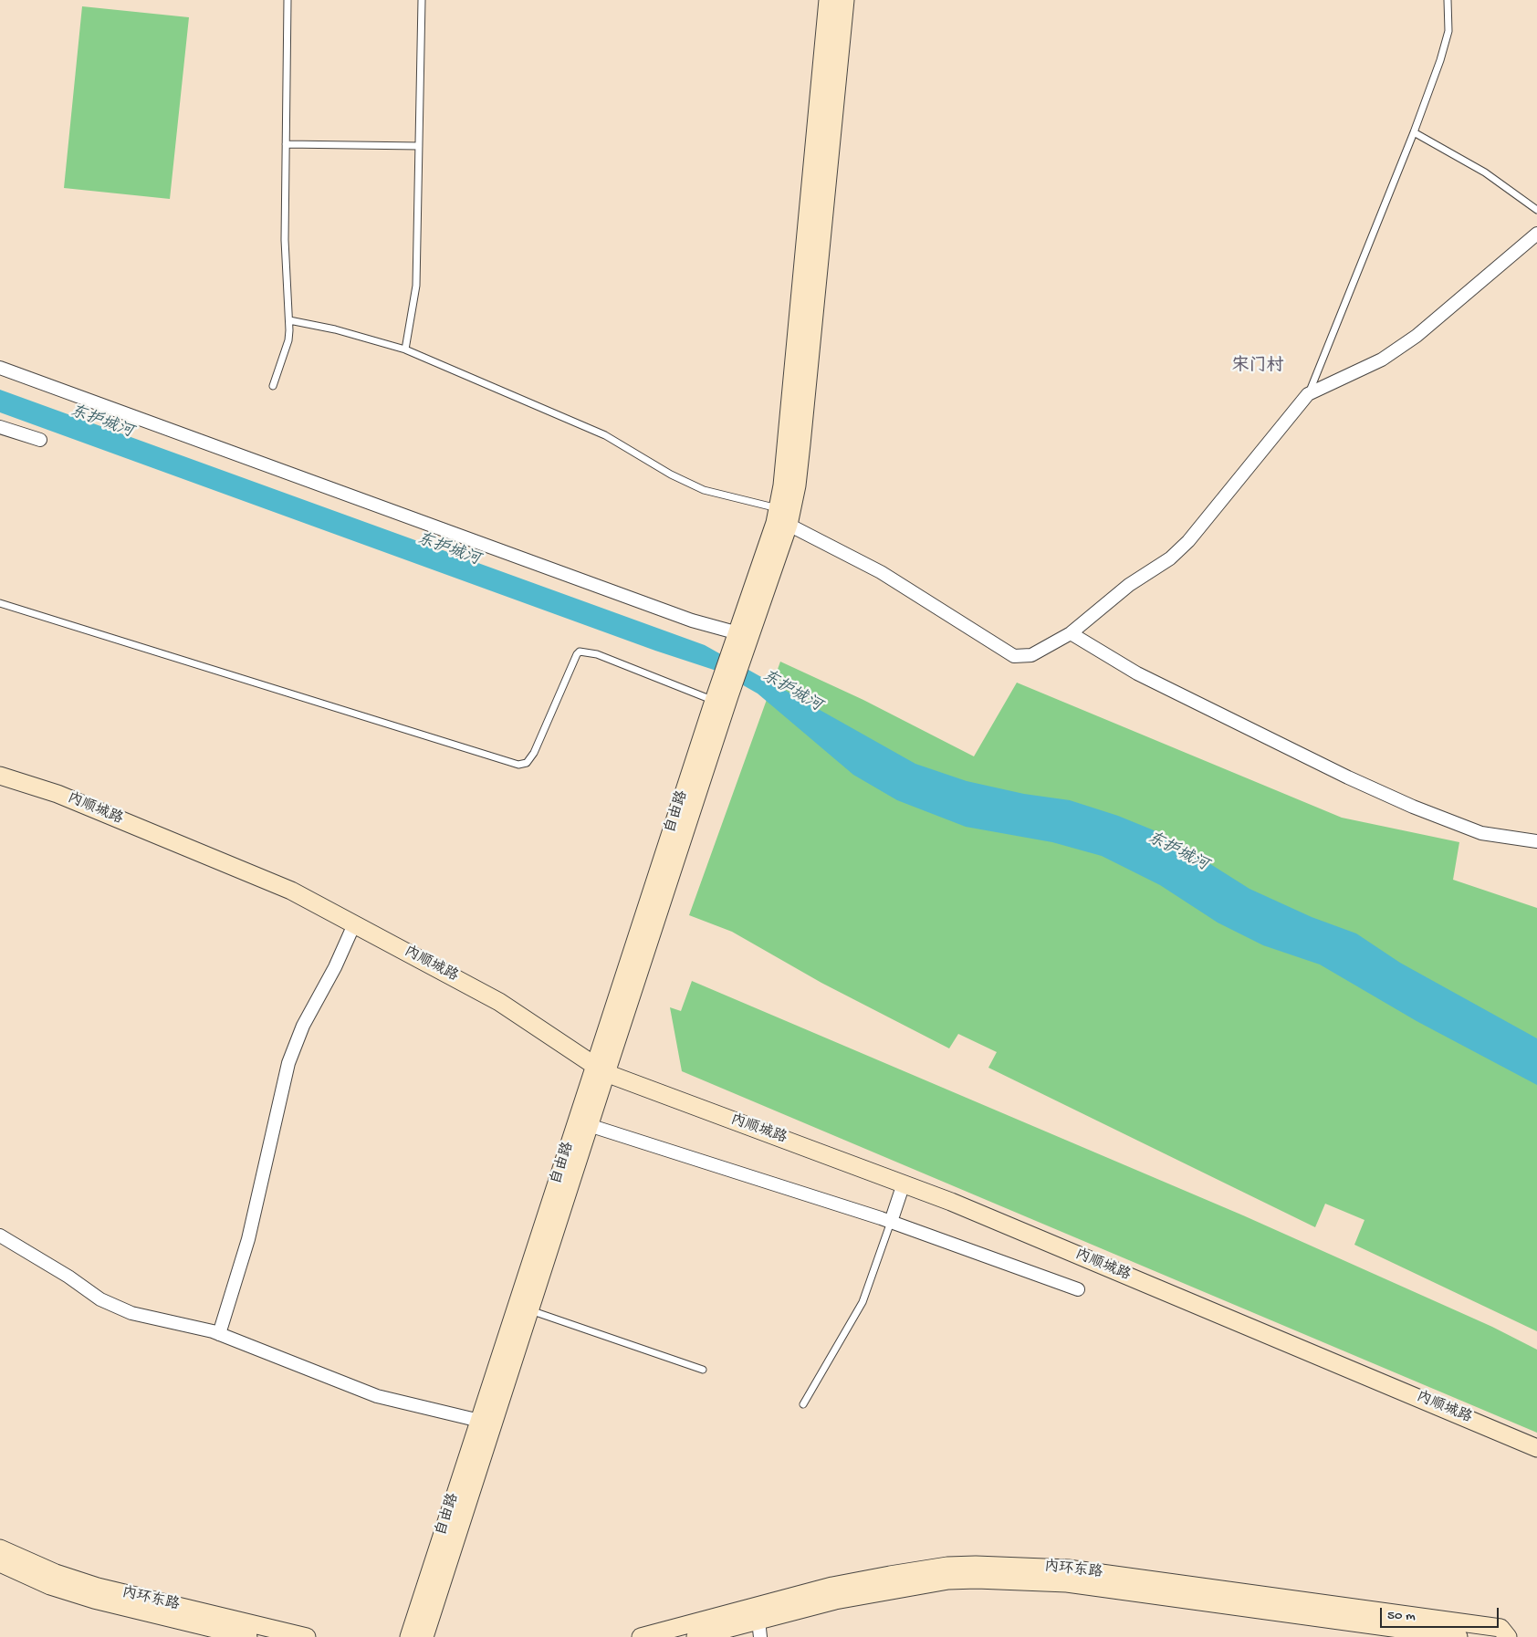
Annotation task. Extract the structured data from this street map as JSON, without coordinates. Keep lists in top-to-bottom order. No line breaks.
{"streets":{"street":["内顺城路","自由路","内环东路"]},"crossings":[["内顺城路","自由路"]],"districts":["宋门村"],"water":["东护城河"],"scale_bar":"50 m"}
